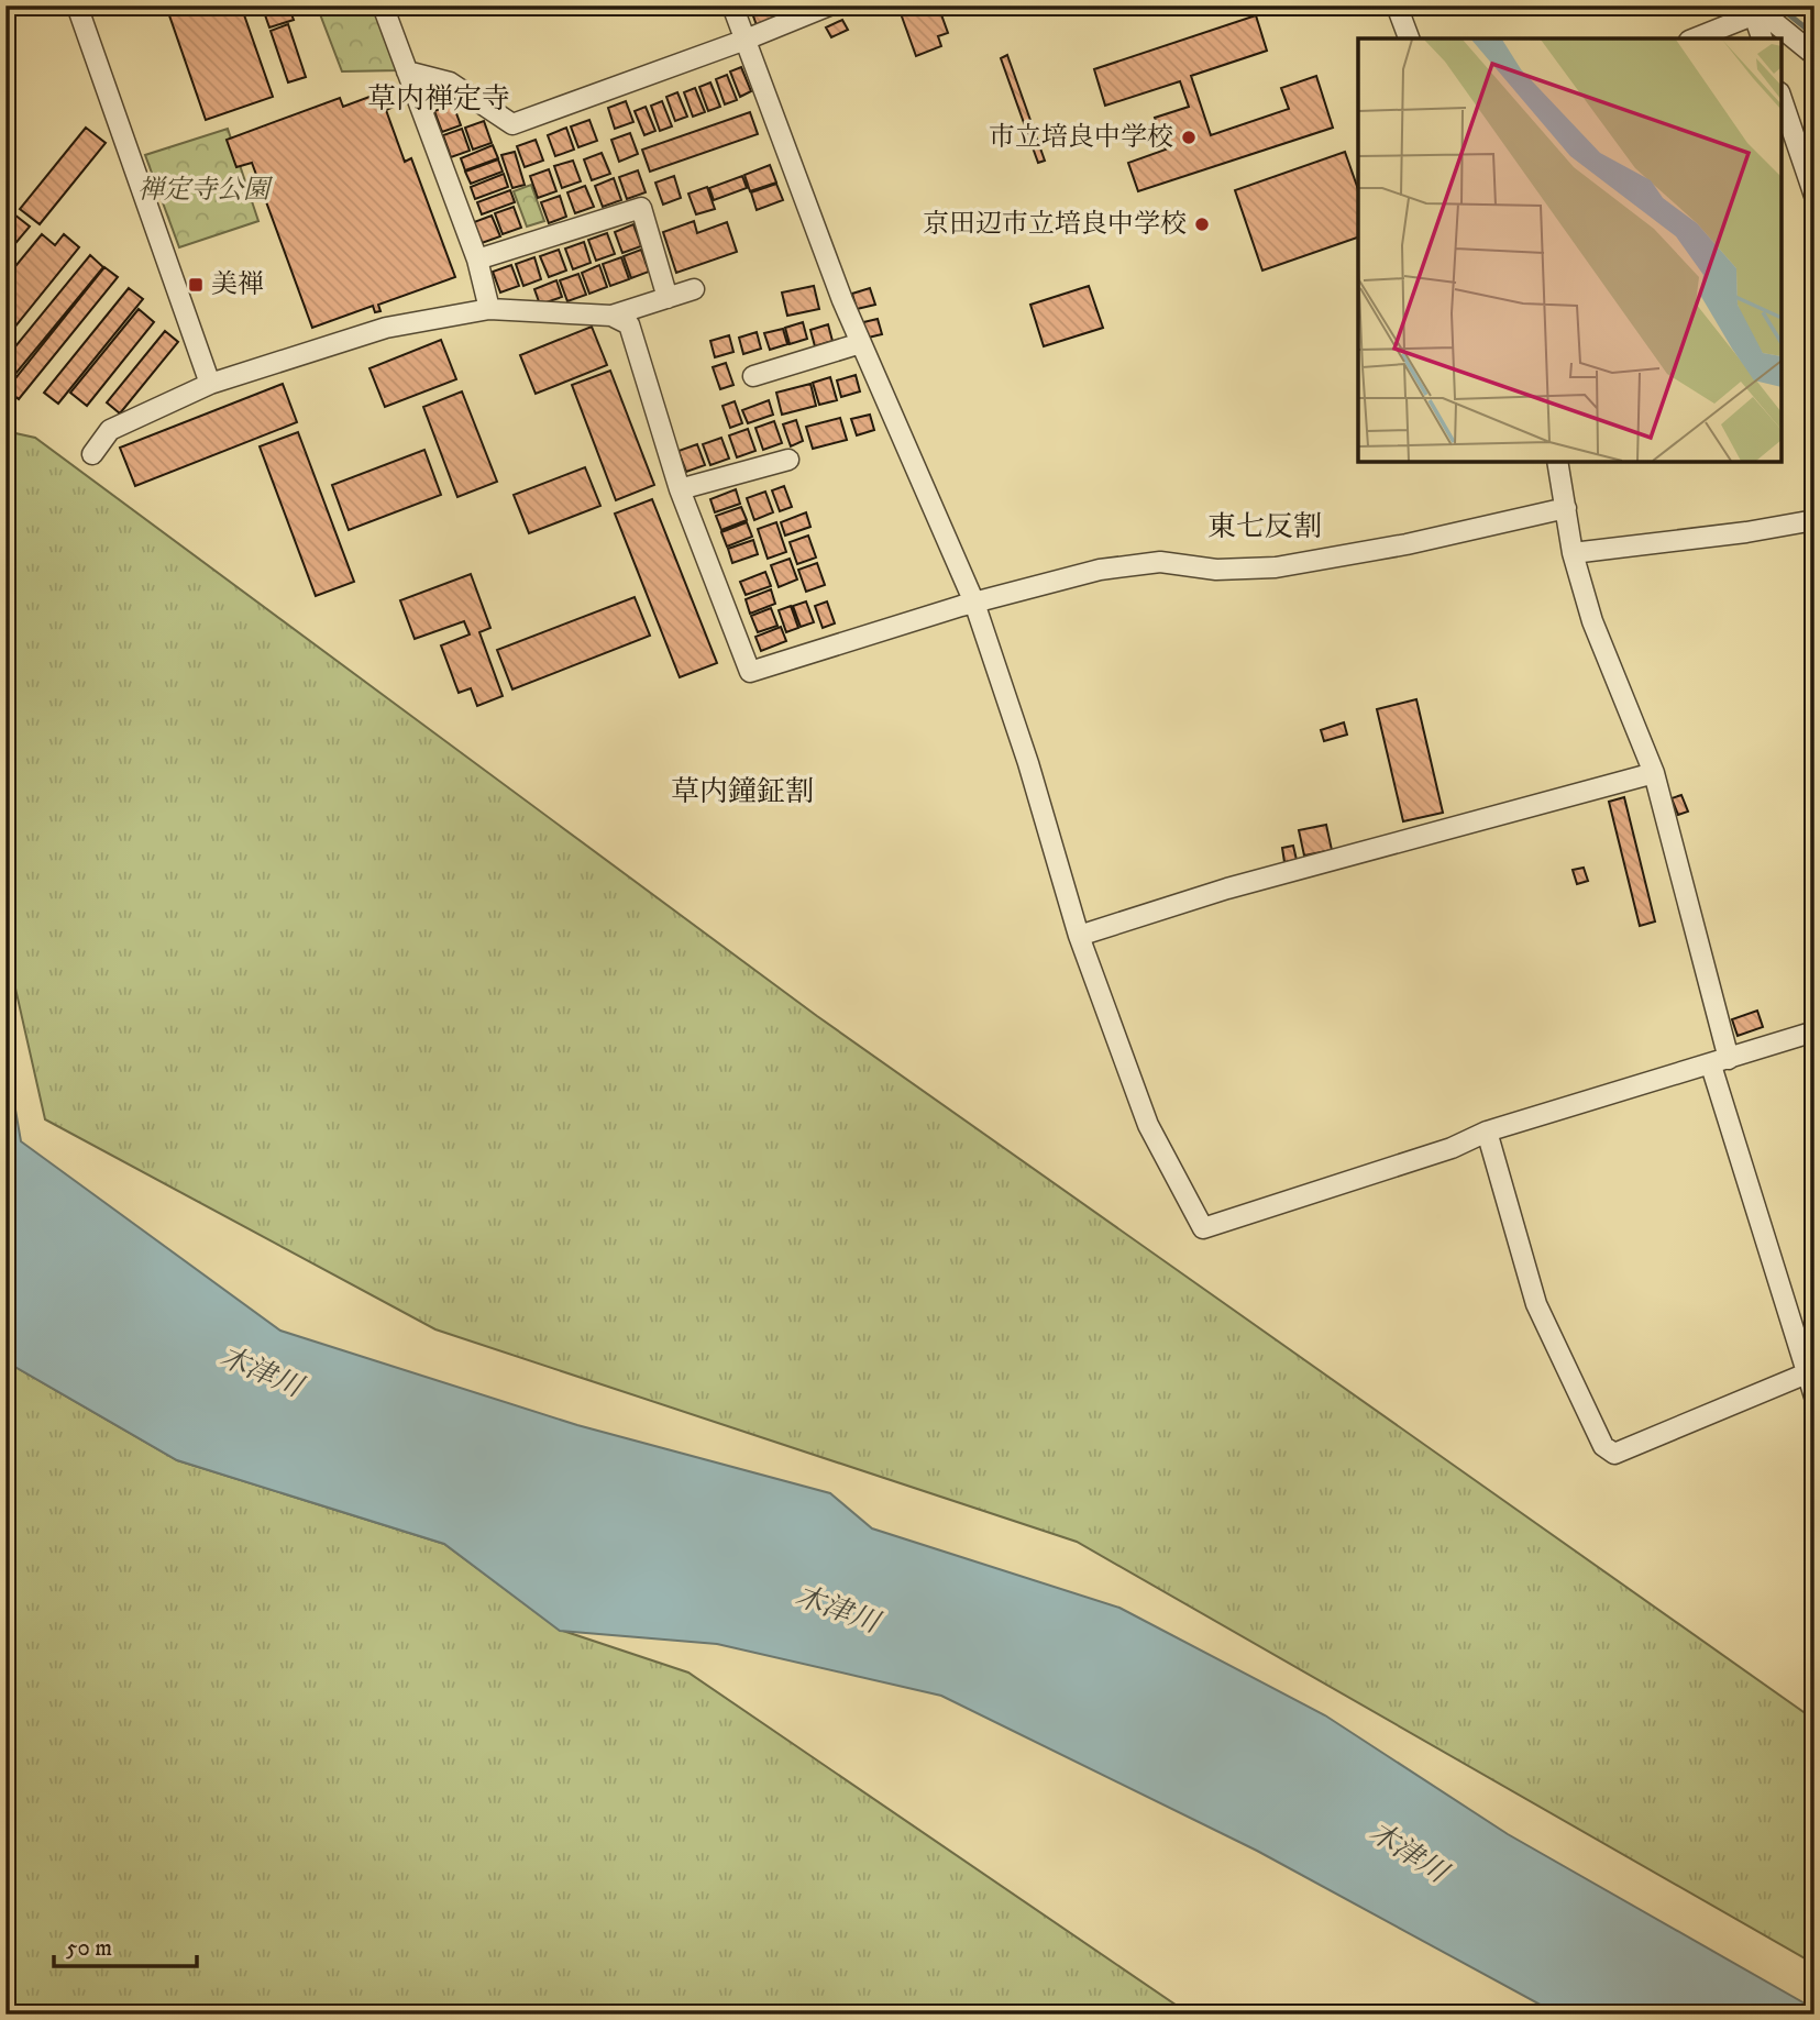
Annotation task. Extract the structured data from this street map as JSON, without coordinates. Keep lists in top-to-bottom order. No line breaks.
{"districts":["草内禅定寺","東七反割","草内鐘鉦割"],"water":["木津川"],"parks":["禅定寺公園"],"places":{"other":["市立培良中学校","京田辺市立培良中学校"],"transit":["美禅"]},"scale_bar":"50 m"}
